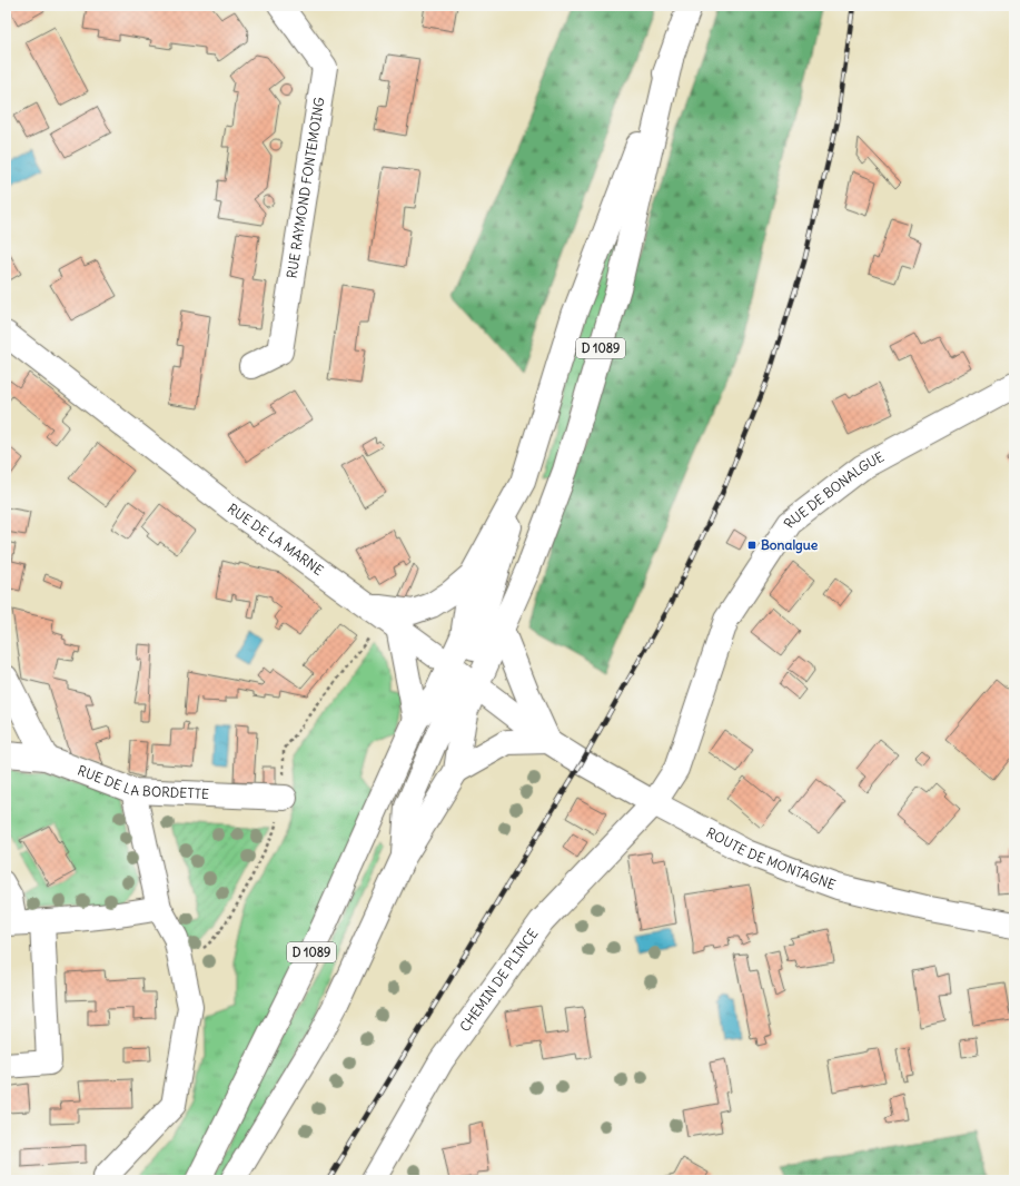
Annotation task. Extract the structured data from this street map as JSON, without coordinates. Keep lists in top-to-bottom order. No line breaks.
{"streets":{"main road":["RUE RAYMOND FONTEMOING","D 1089","RUE DE BONALGUE","RUE DE LA MARNE","RUE DE LA BORDETTE","ROUTE DE MONTAGNE","CHEMIN DE PLINCE"]},"crossings":[["D 1089","RUE DE LA MARNE"],["RUE DE BONALGUE","ROUTE DE MONTAGNE"],["RUE DE BONALGUE","CHEMIN DE PLINCE"],["RUE DE LA MARNE","ROUTE DE MONTAGNE"],["ROUTE DE MONTAGNE","CHEMIN DE PLINCE"]],"places":{"transit":["Bonalgue"]}}
